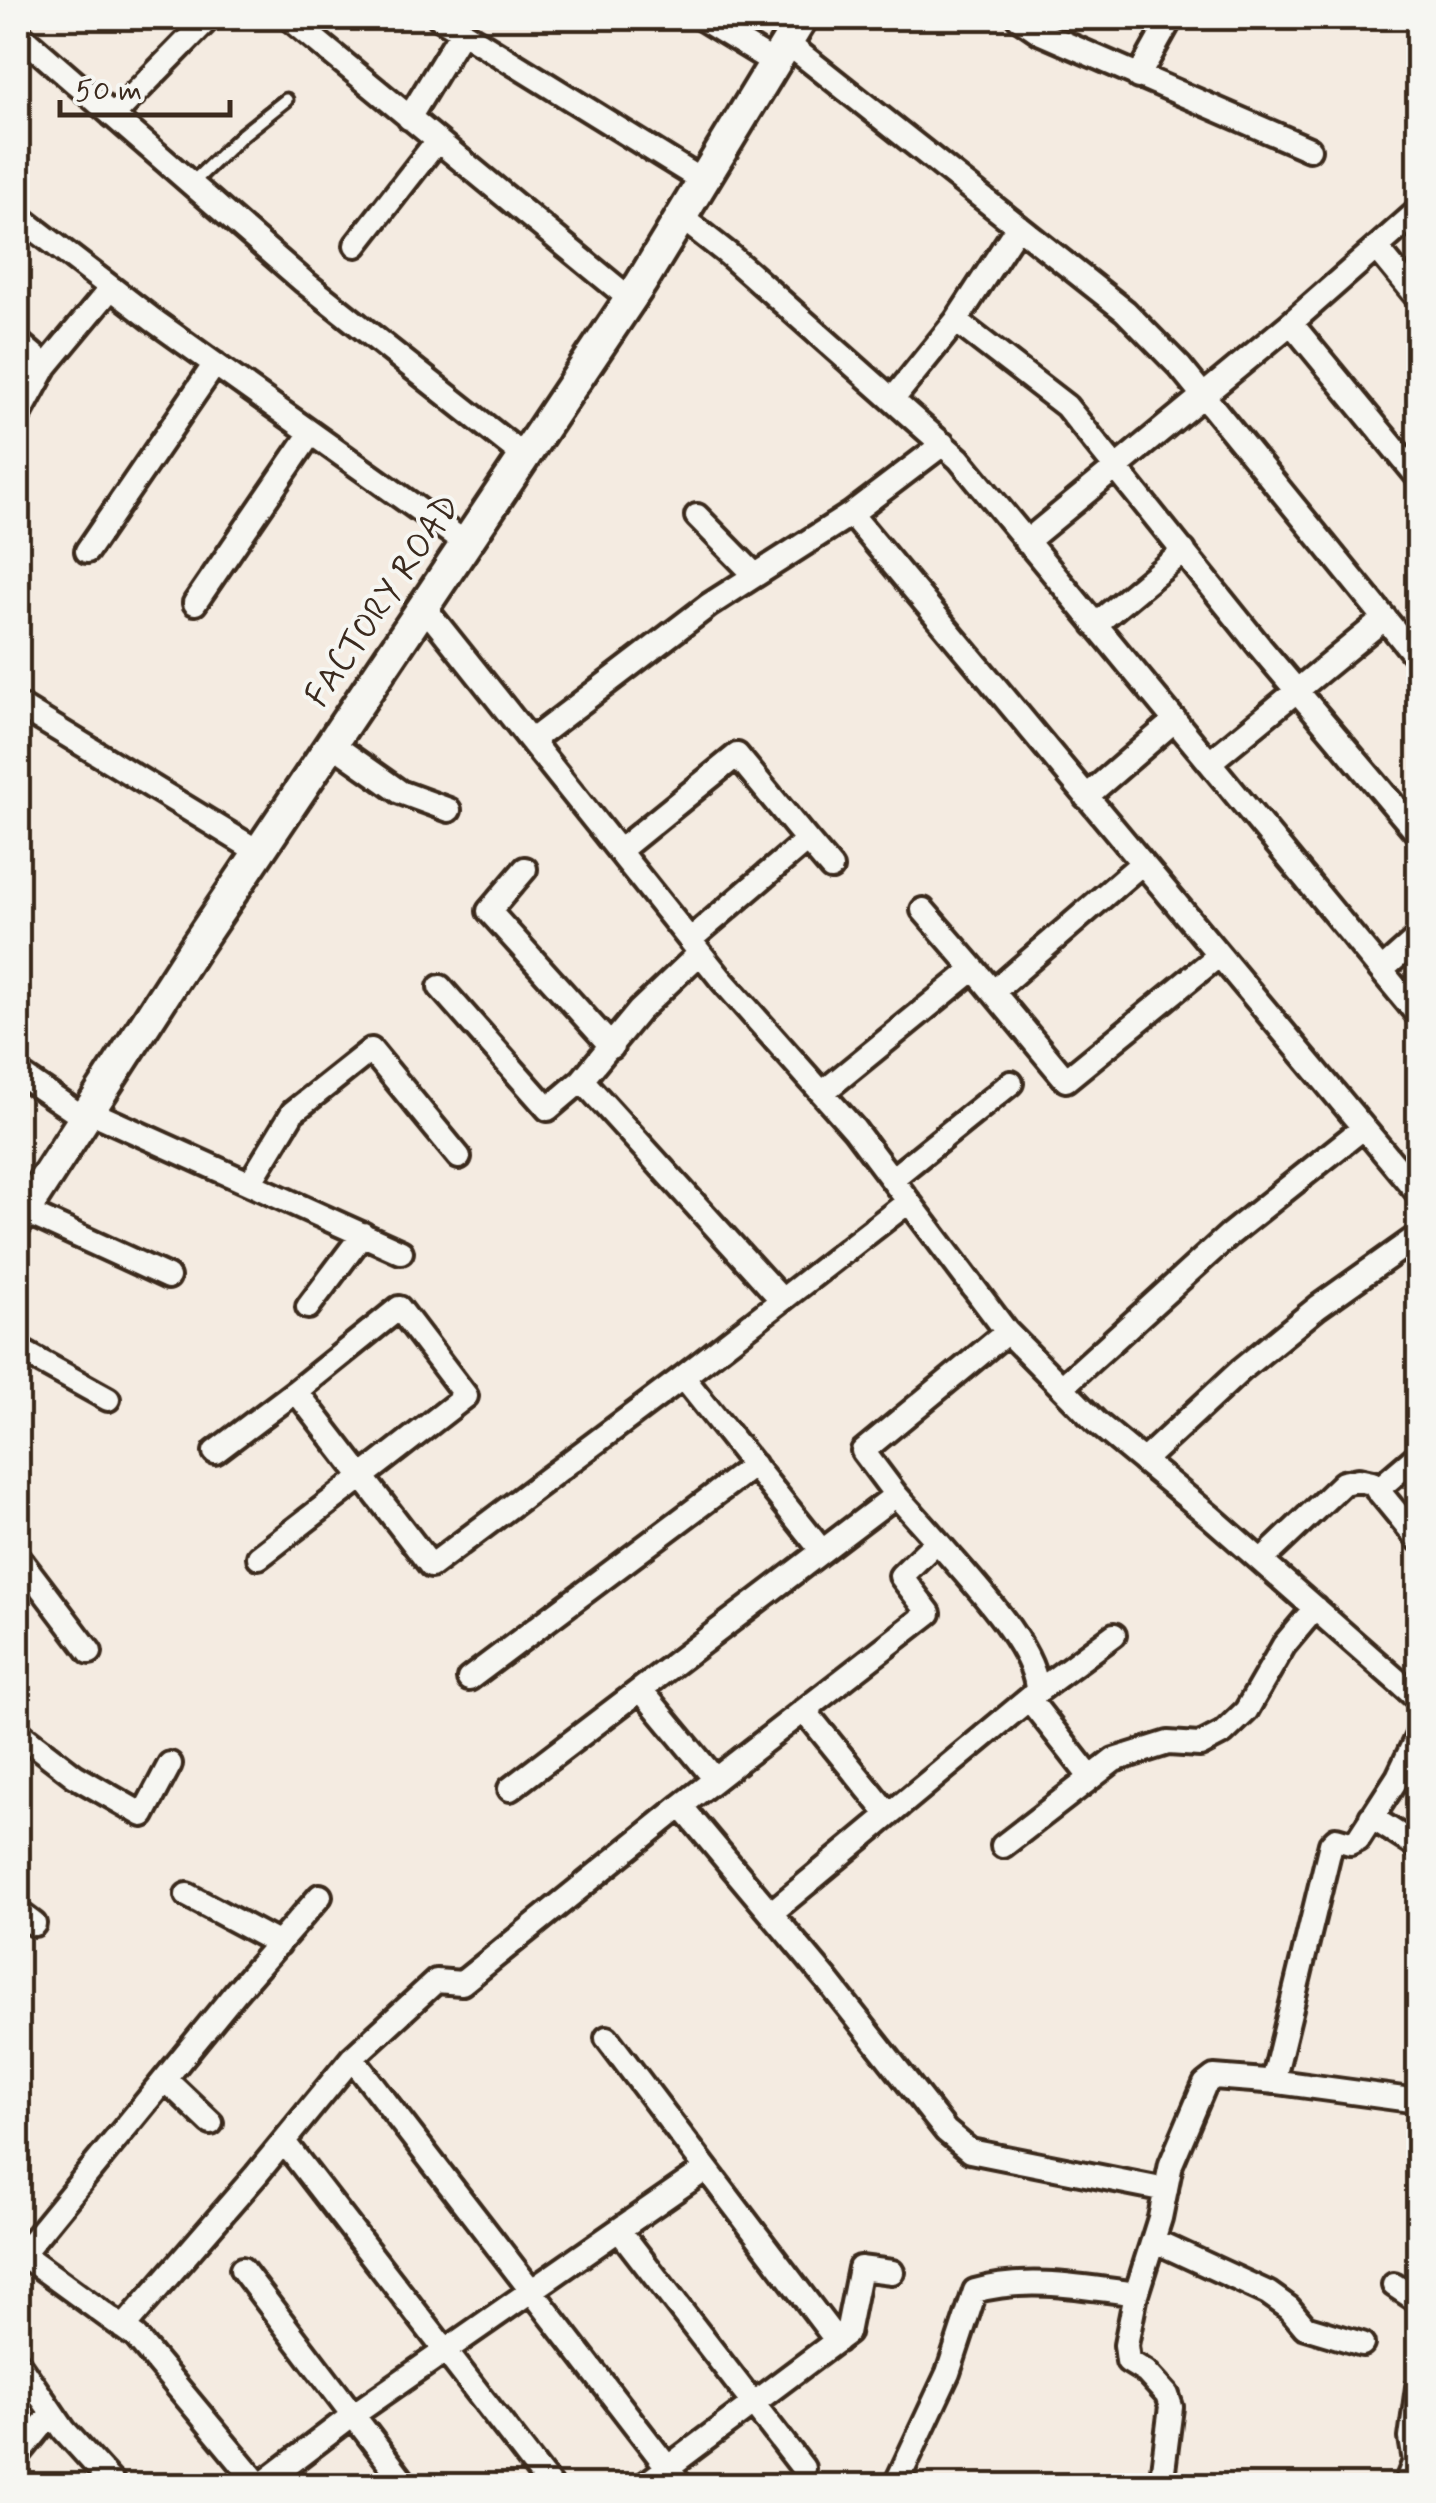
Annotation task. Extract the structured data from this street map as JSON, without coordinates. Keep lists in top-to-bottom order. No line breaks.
{"streets":{"main road":["FACTORY ROAD"]},"scale_bar":"50 m"}
